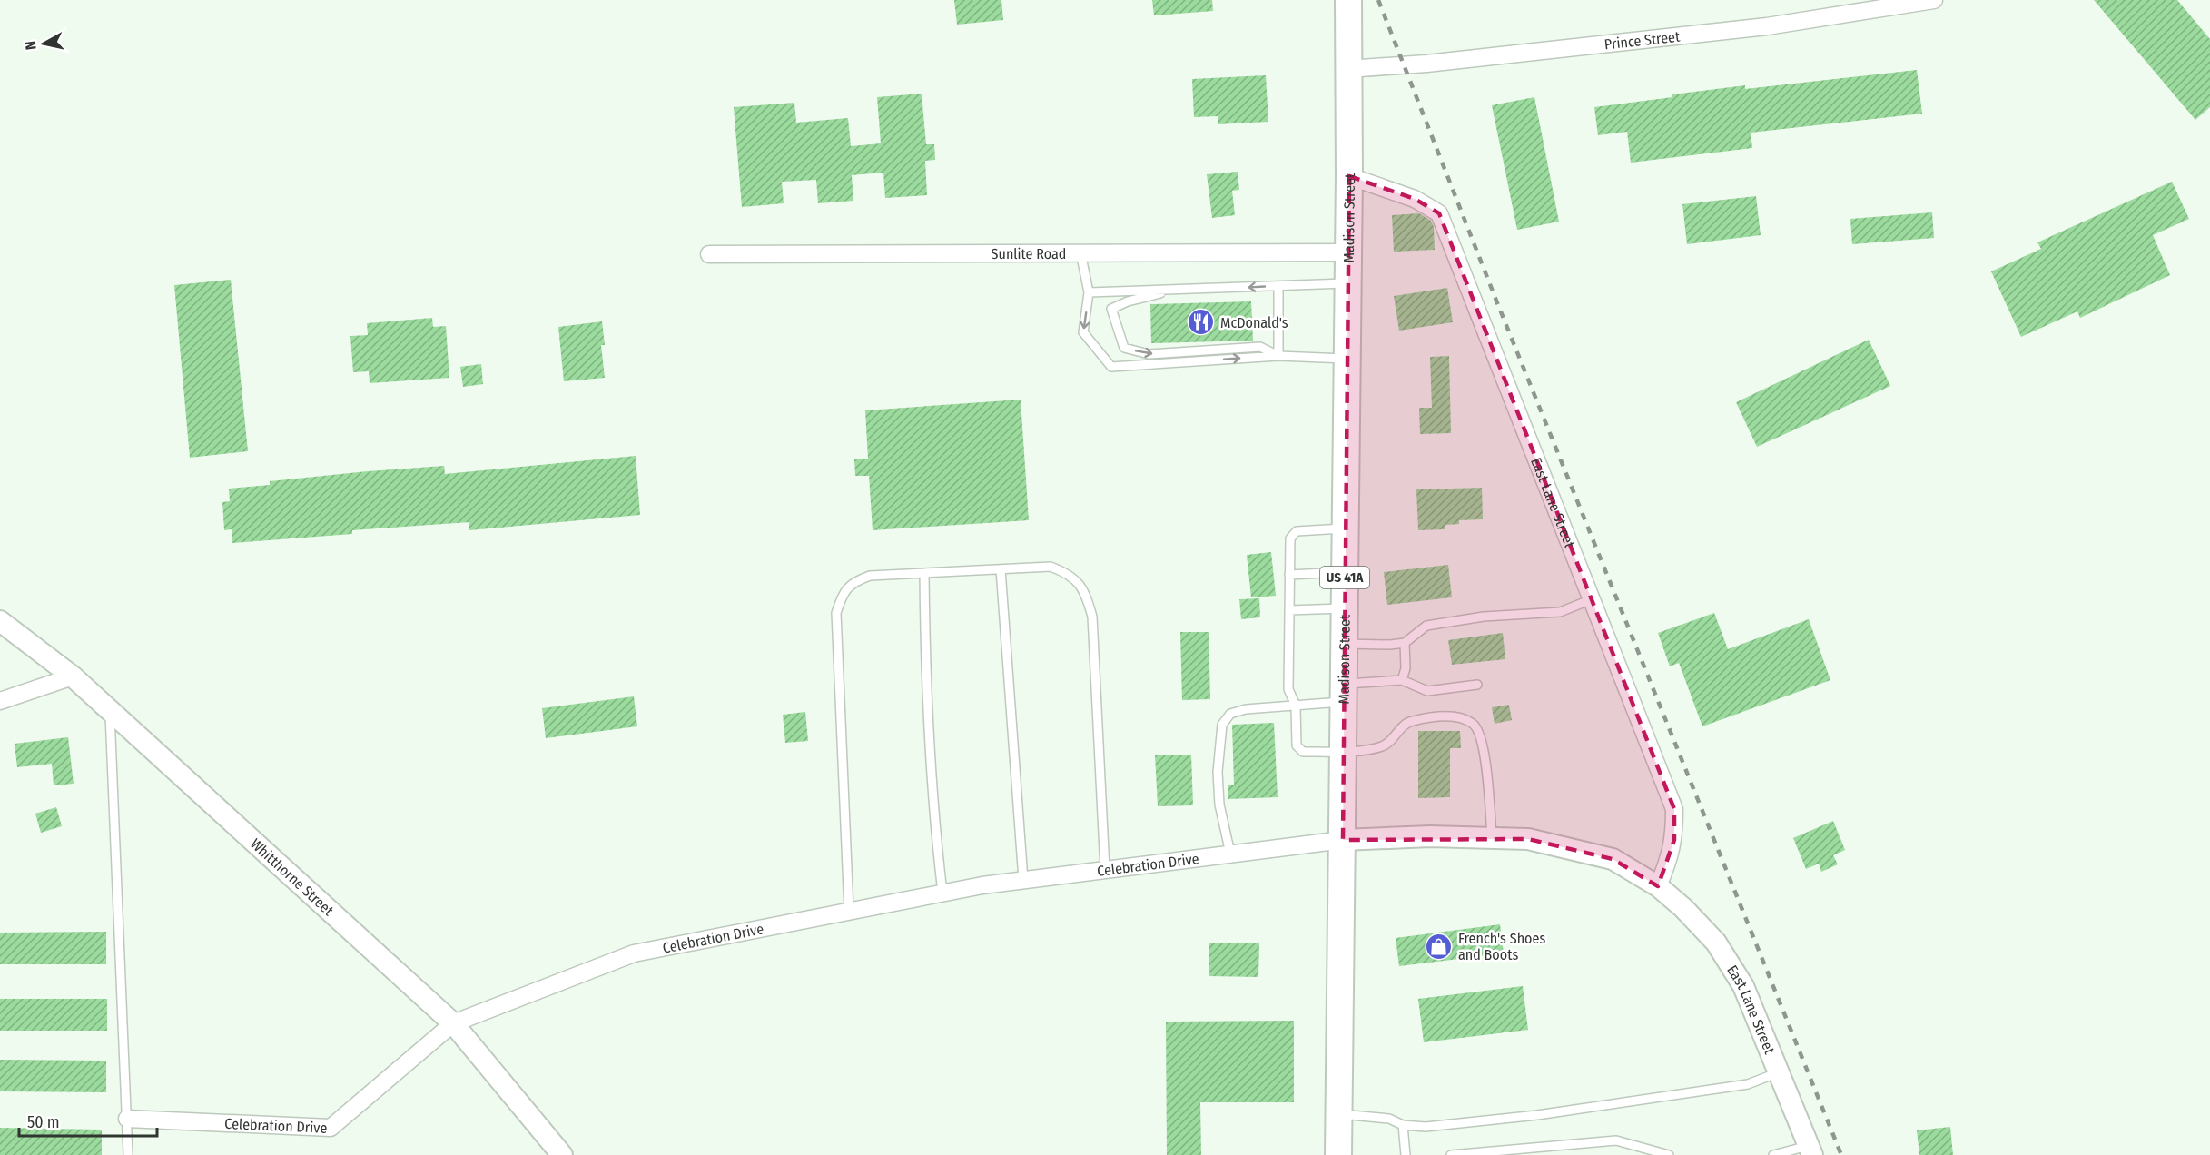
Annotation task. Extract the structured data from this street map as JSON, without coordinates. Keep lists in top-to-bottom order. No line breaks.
{"streets":{"main road":["Madison Street","US 41A"],"street":["Prince Street","Sunlite Road","East Lane Street","Celebration Drive","Whitthorne Street"]},"crossings":[["Prince Street","Madison Street"],["Madison Street","Sunlite Road"],["Madison Street","East Lane Street"],["Madison Street","Celebration Drive"],["East Lane Street","Celebration Drive"],["Celebration Drive","Whitthorne Street"]],"places":{"restaurant":["McDonald's"],"shop":["French's Shoes and Boots"]},"scale_bar":"50 m","north":"left"}
